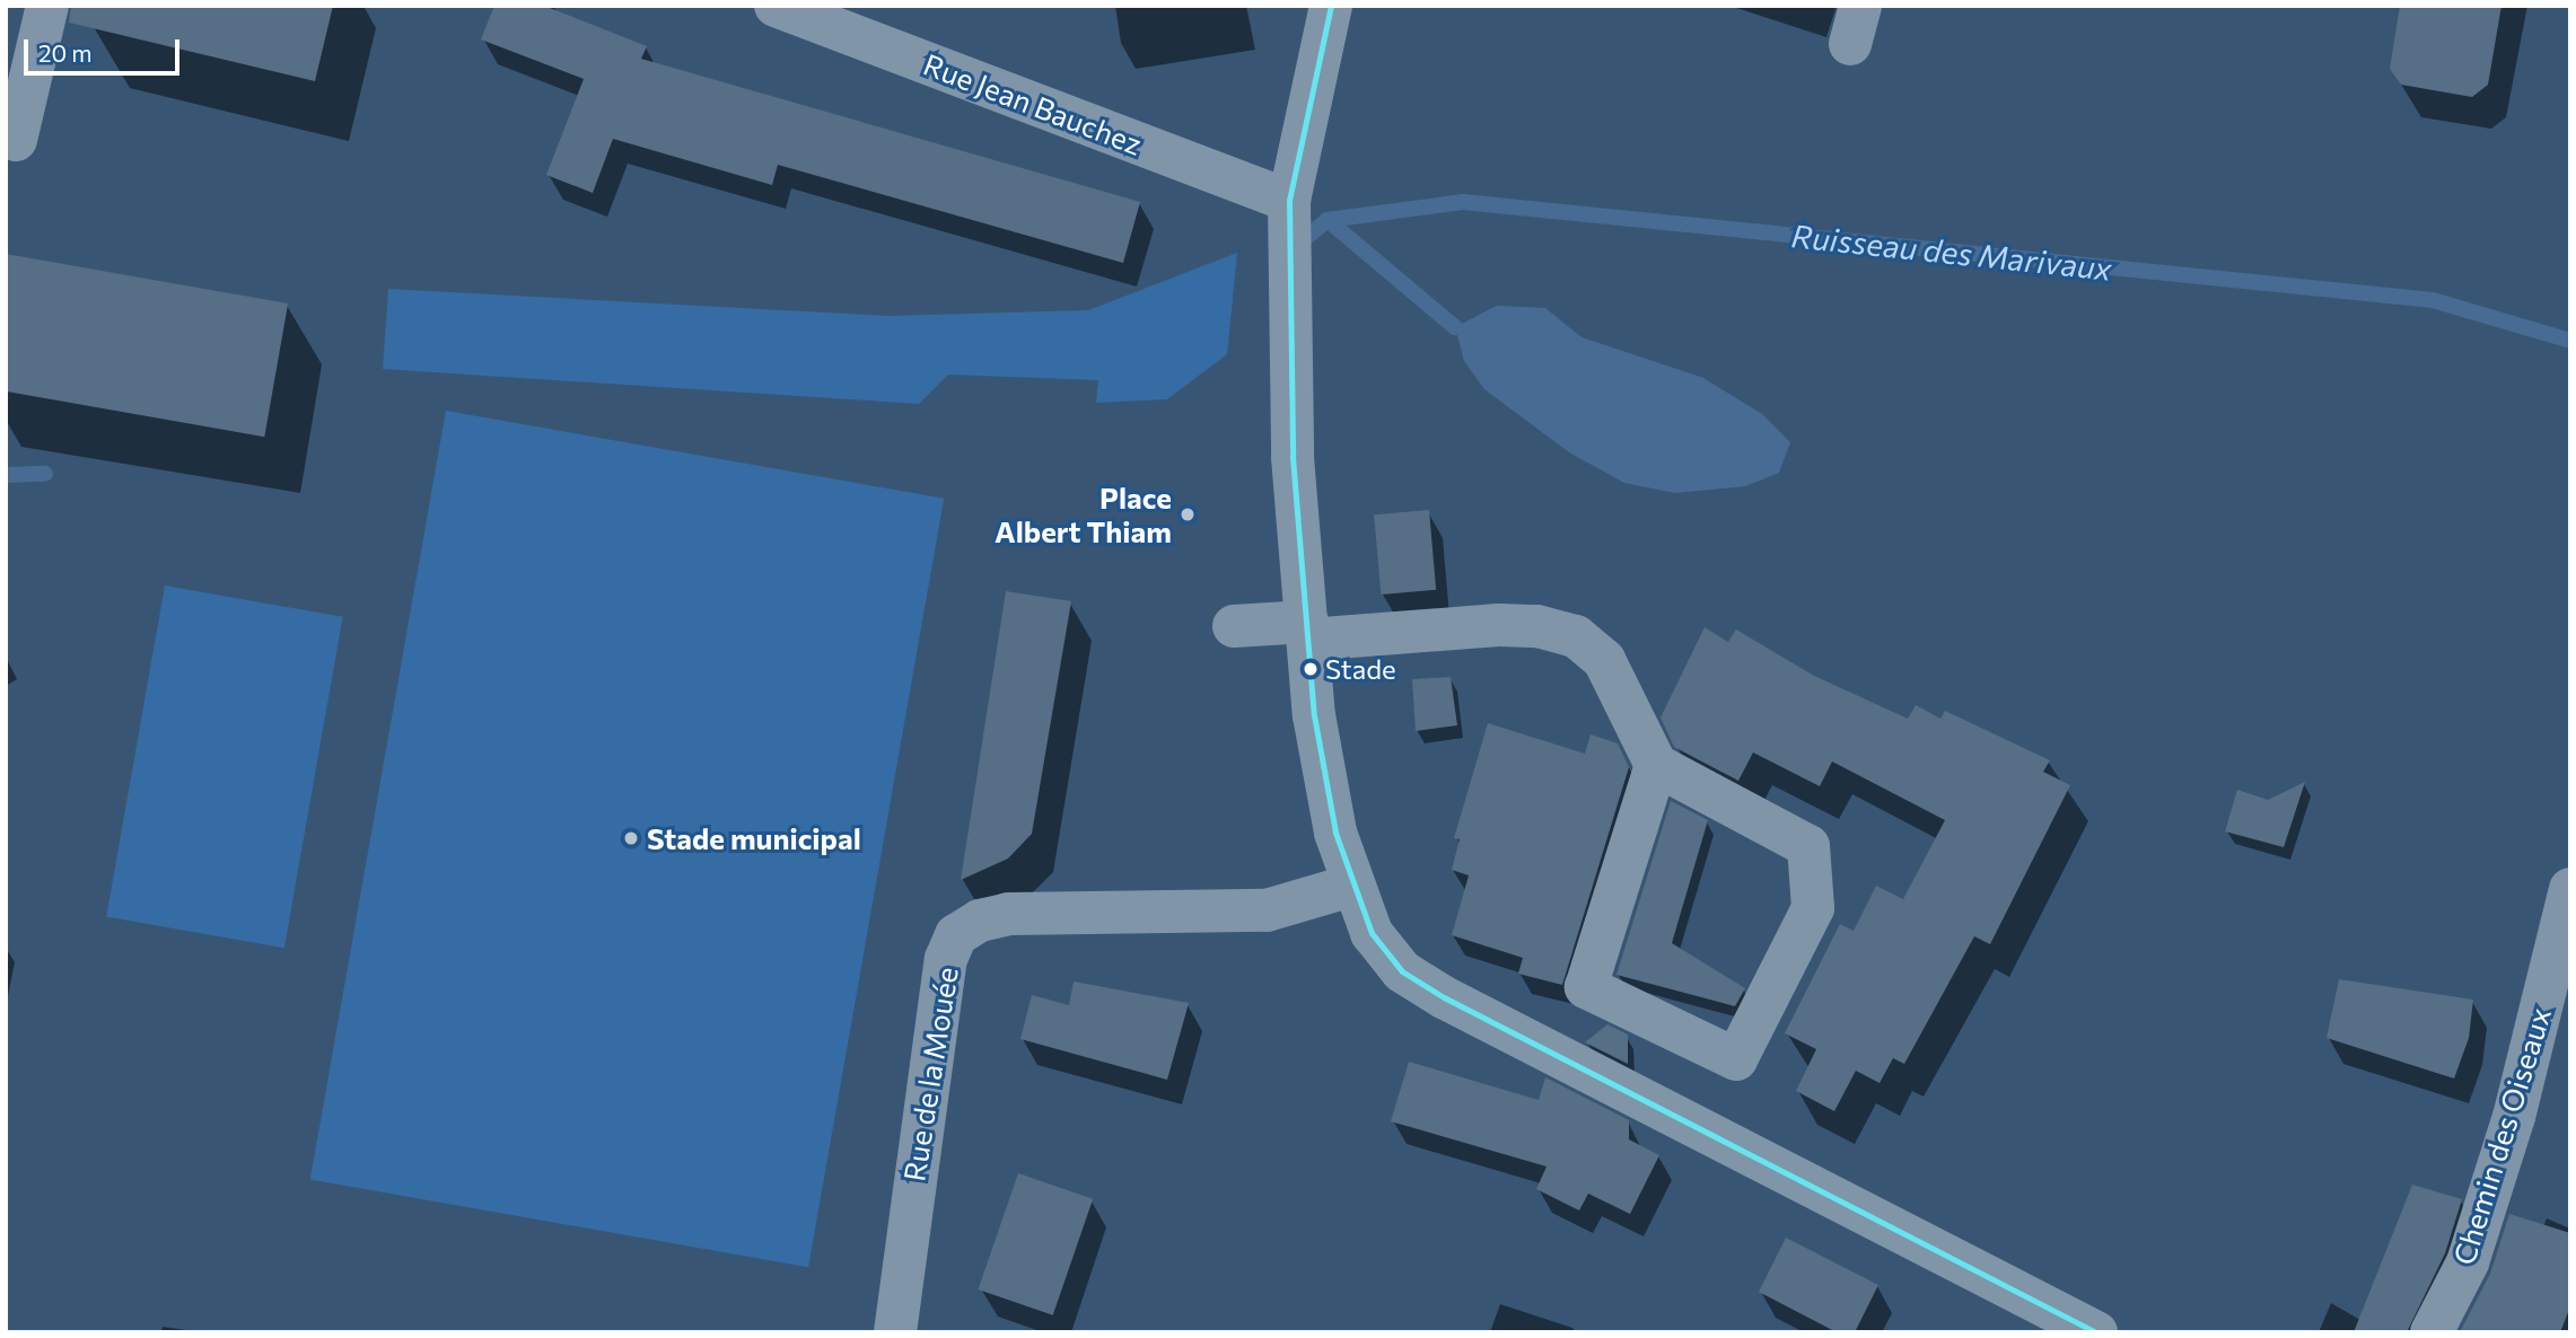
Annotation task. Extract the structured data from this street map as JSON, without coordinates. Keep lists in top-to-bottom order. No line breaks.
{"streets":{"street":["Rue Jean Bauchez","Rue de la Mouée","Chemin des Oiseaux"]},"water":["Ruisseau des Marivaux"],"places":["Place Albert Thiam","Stade","Stade municipal"],"scale_bar":"20 m"}
